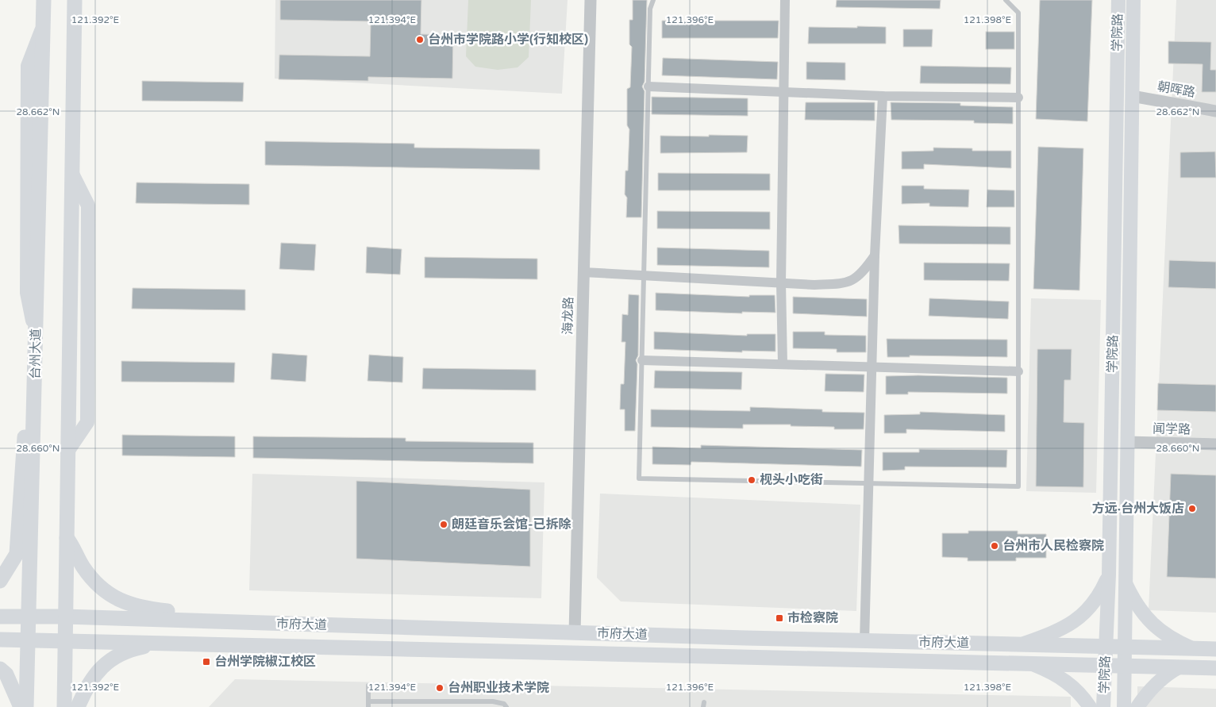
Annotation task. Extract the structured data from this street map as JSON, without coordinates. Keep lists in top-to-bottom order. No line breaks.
{"streets":{"main road":["学院路","台州大道","市府大道"],"street":["朝晖路","海龙路","闻学路"]},"crossings":[["学院路","朝晖路"],["学院路","闻学路"],["学院路","市府大道"],["海龙路","市府大道"],["台州大道","市府大道"]],"places":{"other":["台州市学院路小学(行知校区)","枧头小吃街","方远·台州大饭店","朗廷音乐会馆-已拆除","台州市人民检察院","台州职业技术学院"],"transit":["市检察院","台州学院椒江校区"]},"coordinates":["121.392°E","121.394°E","121.396°E","121.398°E","28.662°N","28.660°N"]}
